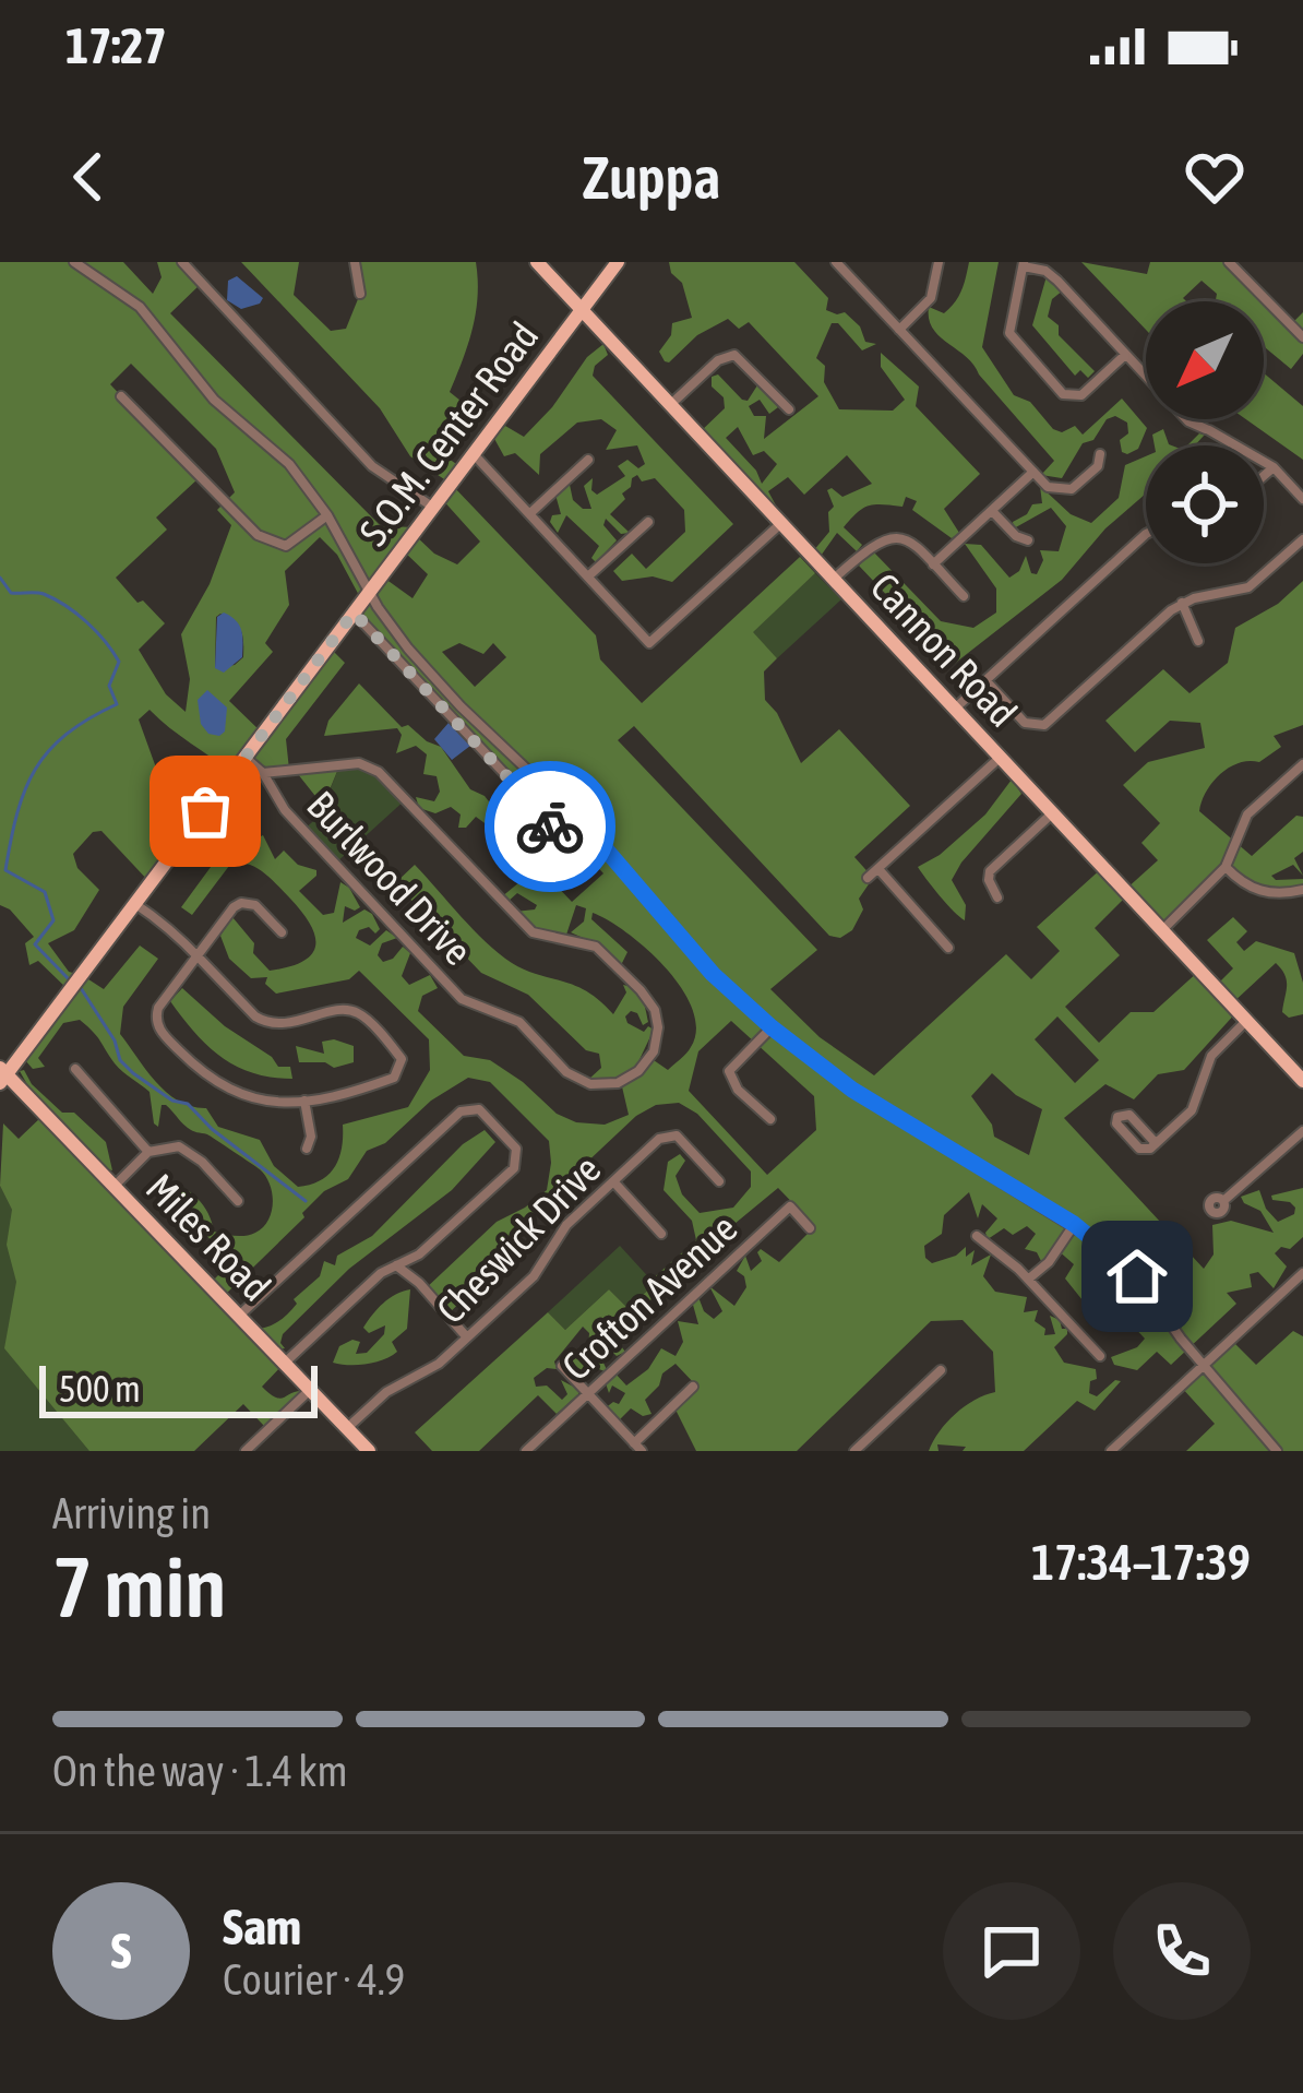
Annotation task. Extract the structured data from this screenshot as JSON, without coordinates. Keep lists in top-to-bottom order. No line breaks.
{"streets":{"main road":["S.O.M. Center Road","Cannon Road","Miles Road"],"street":["Burlwood Drive","Cheswick Drive","Crofton Avenue"]},"crossings":[["S.O.M. Center Road","Cannon Road"],["S.O.M. Center Road","Miles Road"],["Miles Road","Cheswick Drive"]],"scale_bar":"500 m","north":"bottom left","page":{"status":"17:27","header":"Zuppa","scale":"500 m","heading":["7 min","Arriving in","17:34–17:39"],"panel":["Sam","Courier · 4.9"],"bar":"On the way · 1.4 km","round":"S"}}
